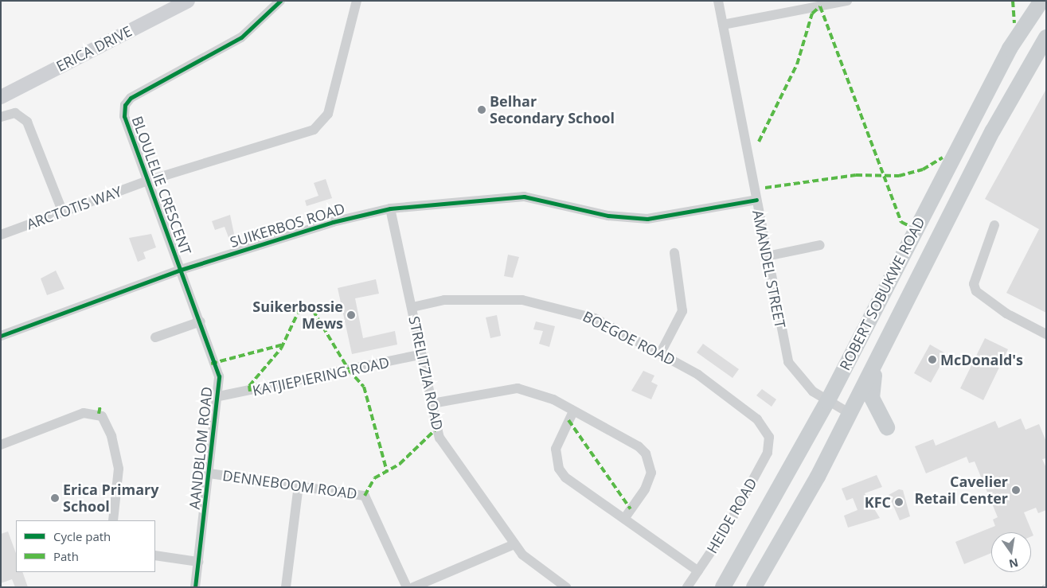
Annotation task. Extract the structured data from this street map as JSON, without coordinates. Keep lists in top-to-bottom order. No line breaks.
{"streets":{"main road":["ERICA DRIVE","ROBERT SOBUKWE ROAD"],"street":["BLOULELIE CRESCENT","ARCTOTIS WAY","SUIKERBOS ROAD","AMANDEL STREET","BOEGOE ROAD","STRELITZIA ROAD","KATJIEPIERING ROAD","AANDBLOM ROAD","DENNEBOOM ROAD","HEIDE ROAD"]},"crossings":[["BLOULELIE CRESCENT","ARCTOTIS WAY"],["BLOULELIE CRESCENT","SUIKERBOS ROAD"],["BLOULELIE CRESCENT","AANDBLOM ROAD"],["SUIKERBOS ROAD","AMANDEL STREET"],["SUIKERBOS ROAD","STRELITZIA ROAD"],["SUIKERBOS ROAD","AANDBLOM ROAD"],["AMANDEL STREET","ROBERT SOBUKWE ROAD"],["BOEGOE ROAD","STRELITZIA ROAD"],["BOEGOE ROAD","HEIDE ROAD"],["STRELITZIA ROAD","KATJIEPIERING ROAD"],["KATJIEPIERING ROAD","AANDBLOM ROAD"],["AANDBLOM ROAD","DENNEBOOM ROAD"]],"places":["Belhar Secondary School","Suikerbossie Mews","McDonald's","Cavelier Retail Center","Erica Primary School","KFC"],"legend":["Cycle path","Path"],"north":"bottom"}
